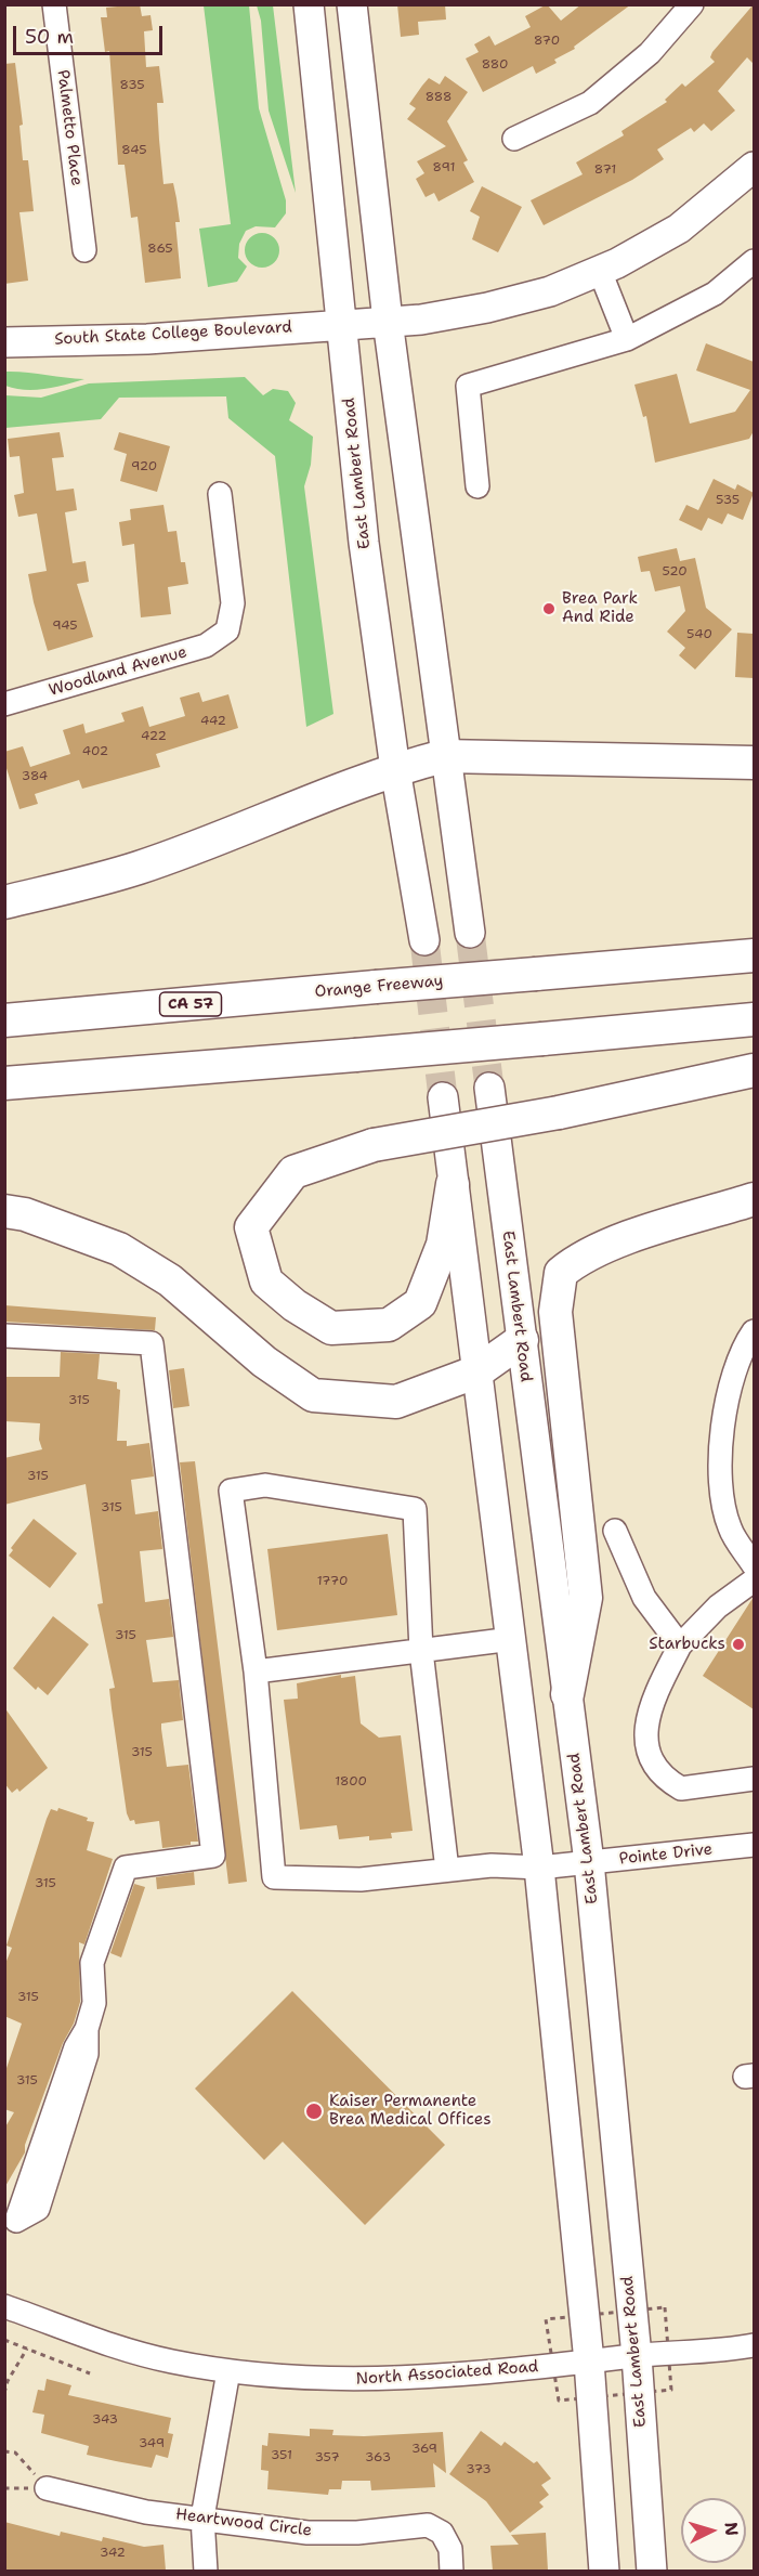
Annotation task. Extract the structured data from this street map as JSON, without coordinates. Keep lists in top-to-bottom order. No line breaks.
{"streets":{"highway":["Orange Freeway","CA 57"],"main road":["South State College Boulevard","East Lambert Road"],"street":["Palmetto Place","Woodland Avenue","Pointe Drive","North Associated Road","Heartwood Circle"]},"crossings":[["South State College Boulevard","East Lambert Road"],["East Lambert Road","Pointe Drive"],["East Lambert Road","North Associated Road"]],"places":["Brea Park And Ride","Starbucks","Kaiser Permanente Brea Medical Offices"],"house_numbers":["870","880","835","888","845","891","871","865","920","535","520","945","540","442","422","402","384","315","315","315","1770","315","315","1800","315","315","315","343","349","369","351","357","363","373","342"],"scale_bar":"50 m","north":"right"}
